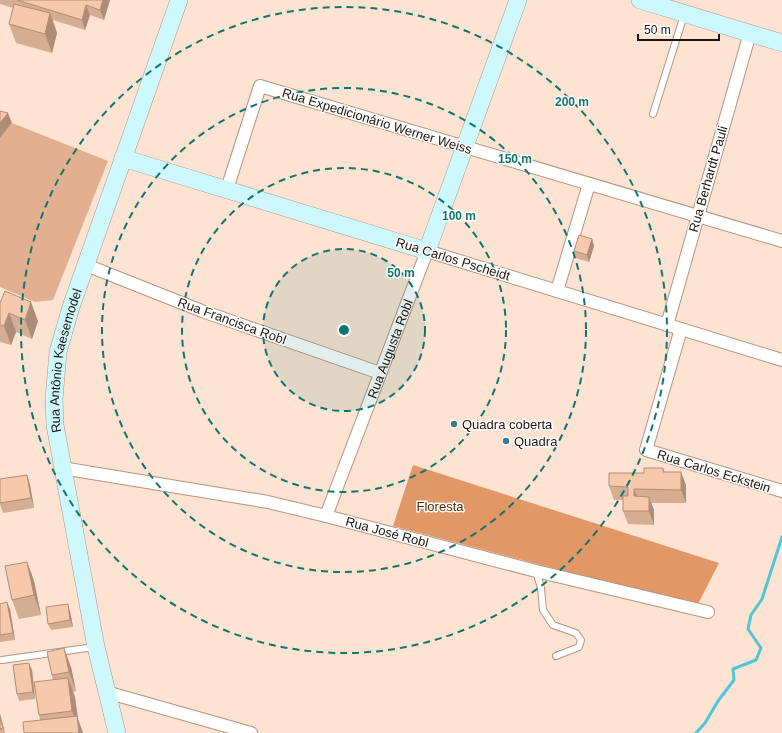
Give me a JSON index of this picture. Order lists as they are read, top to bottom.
{
  "streets": {
    "main road": ["Rua Carlos Pscheidt", "Rua Augusta Robl", "Rua Antônio Kaesemodel"],
    "street": [
      "Rua Expedicionário Werner Weiss",
      "Rua Berhardt Pauli",
      "Rua Francisca Robl",
      "Rua Carlos Eckstein",
      "Rua José Robl"
    ]
  },
  "crossings": [
    ["Rua Expedicionário Werner Weiss", "Rua Berhardt Pauli"],
    ["Rua Expedicionário Werner Weiss", "Rua Carlos Pscheidt"],
    ["Rua Expedicionário Werner Weiss", "Rua Augusta Robl"],
    ["Rua Berhardt Pauli", "Rua Carlos Pscheidt"],
    ["Rua Carlos Pscheidt", "Rua Augusta Robl"],
    ["Rua Carlos Pscheidt", "Rua Antônio Kaesemodel"],
    ["Rua Carlos Pscheidt", "Rua Carlos Eckstein"],
    ["Rua Francisca Robl", "Rua Augusta Robl"],
    ["Rua Francisca Robl", "Rua Antônio Kaesemodel"],
    ["Rua Augusta Robl", "Rua José Robl"],
    ["Rua Antônio Kaesemodel", "Rua José Robl"]
  ],
  "parks": ["Floresta"],
  "places": ["Quadra coberta", "Quadra"],
  "scale_bar": "50 m",
  "rings": [
    "200 m",
    "150 m",
    "100 m",
    "50 m"
  ]
}
